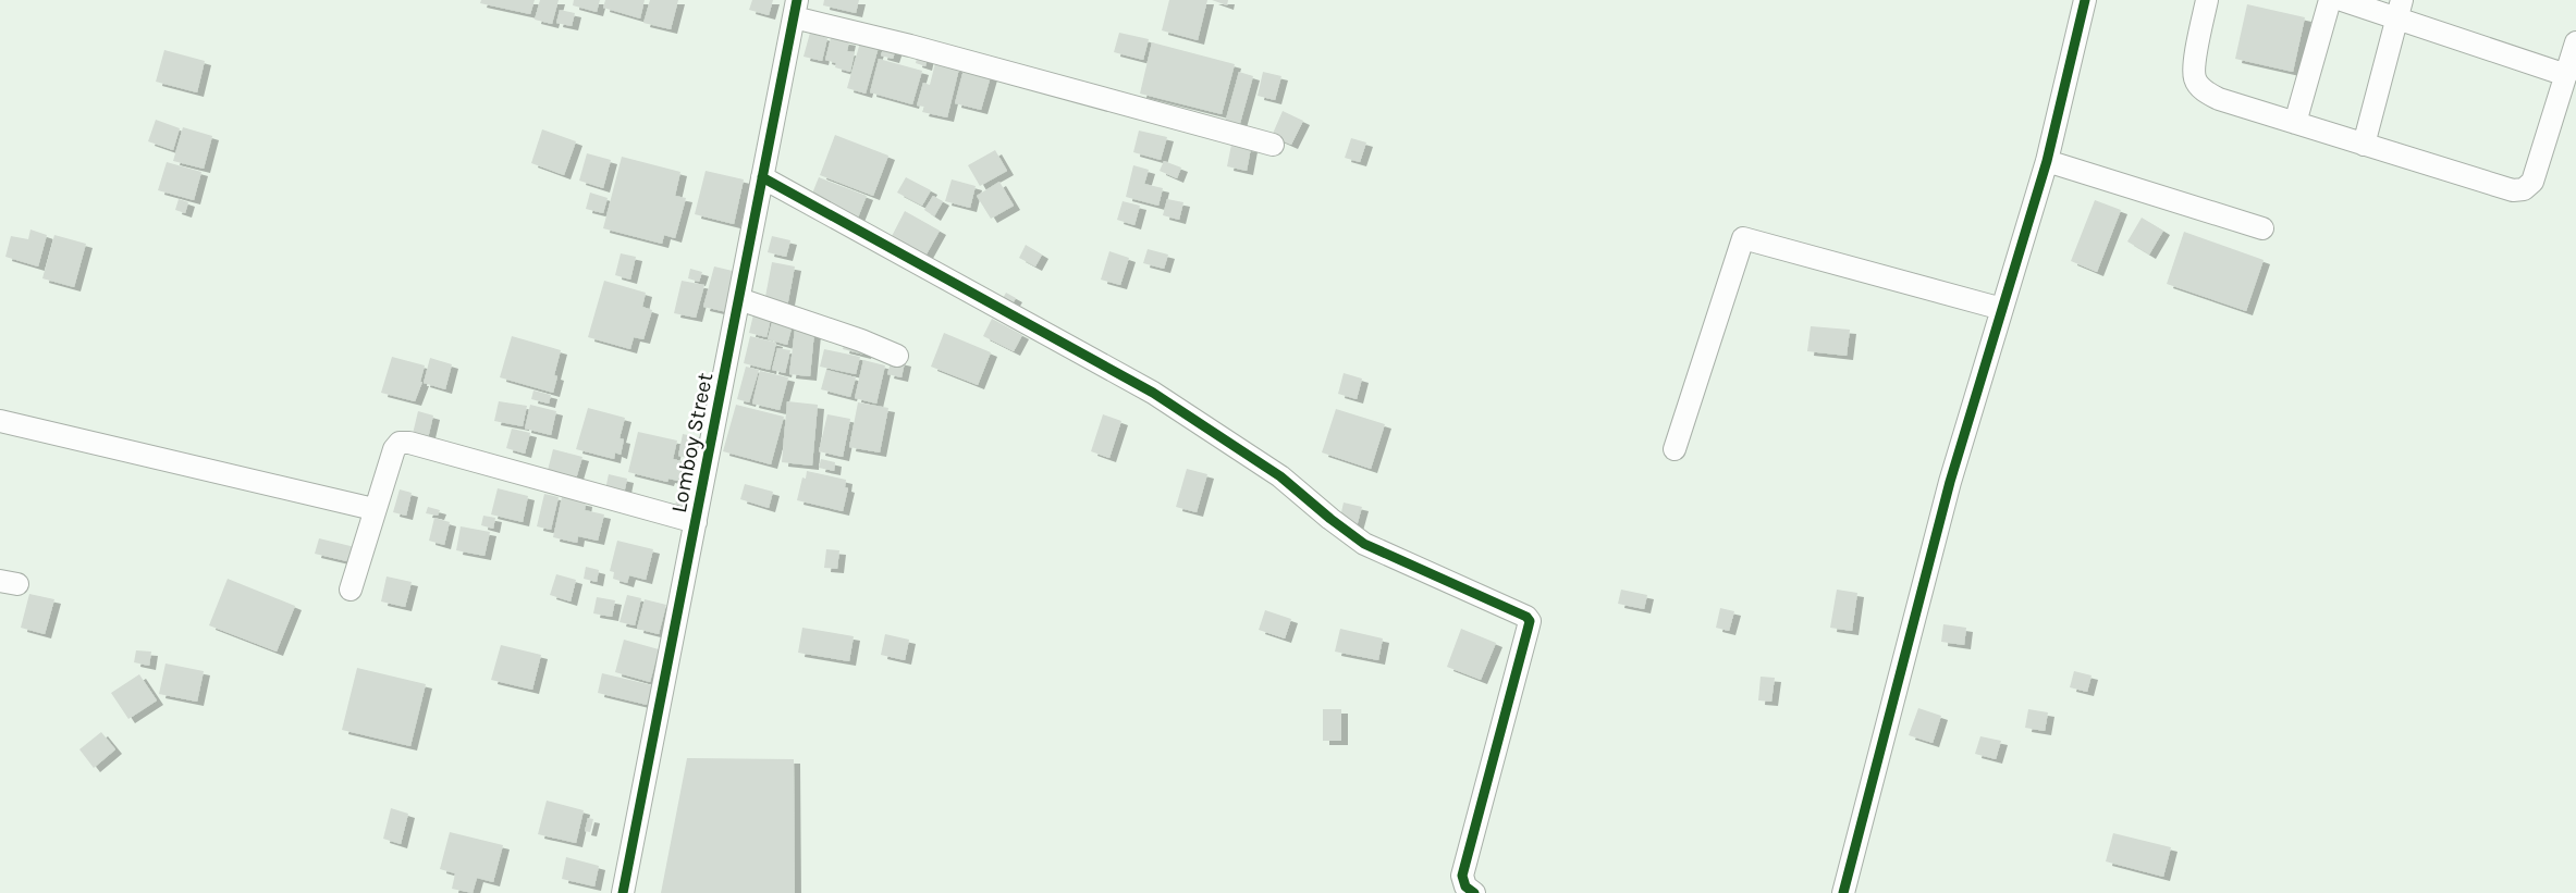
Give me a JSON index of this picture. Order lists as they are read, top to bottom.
{
  "streets": {
    "street": ["Lomboy Street"]
  }
}
